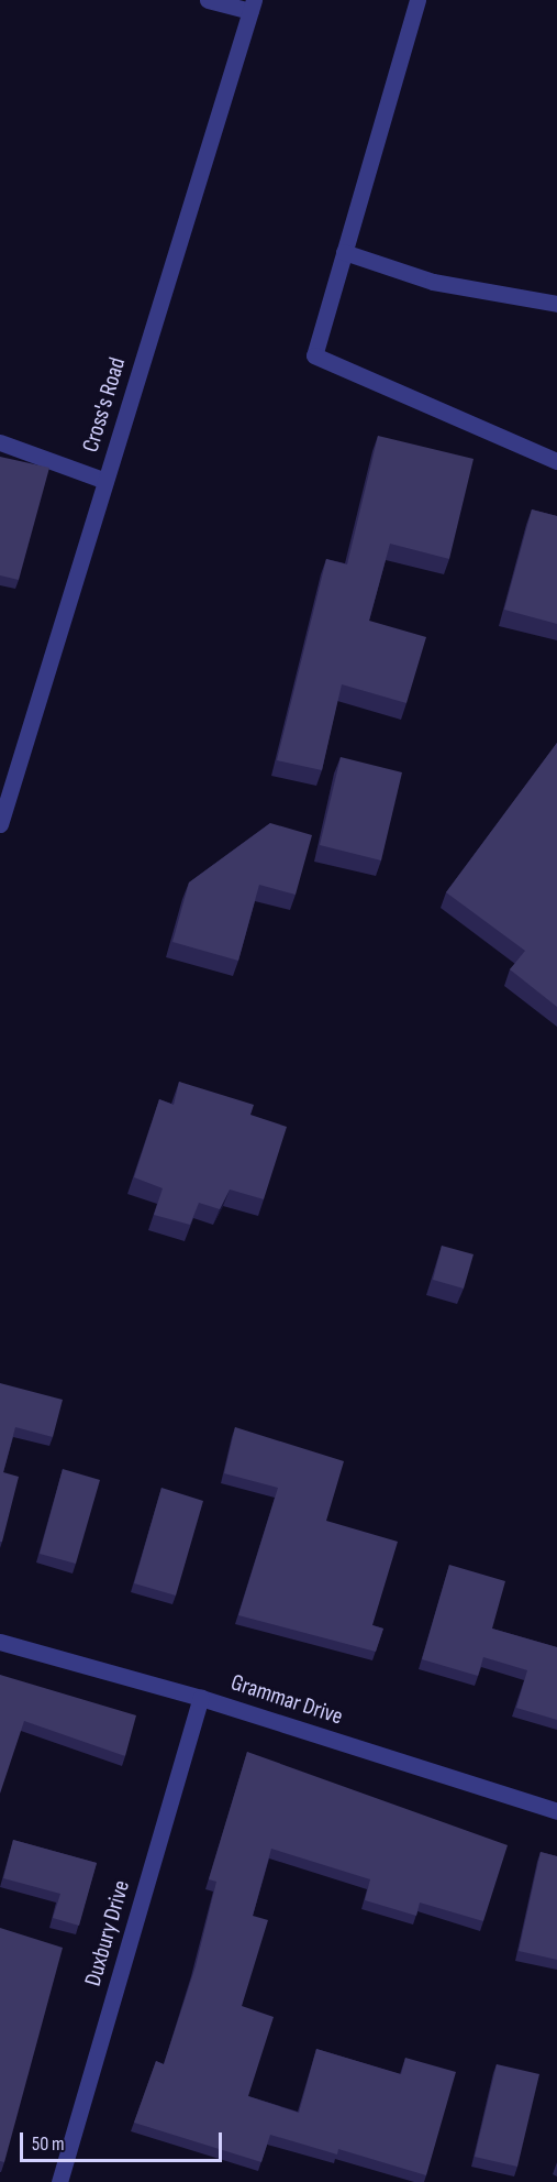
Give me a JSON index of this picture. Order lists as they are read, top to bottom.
{
  "streets": {
    "street": ["Cross's Road", "Grammar Drive", "Duxbury Drive"]
  },
  "crossings": [
    ["Grammar Drive", "Duxbury Drive"]
  ],
  "scale_bar": "50 m"
}
